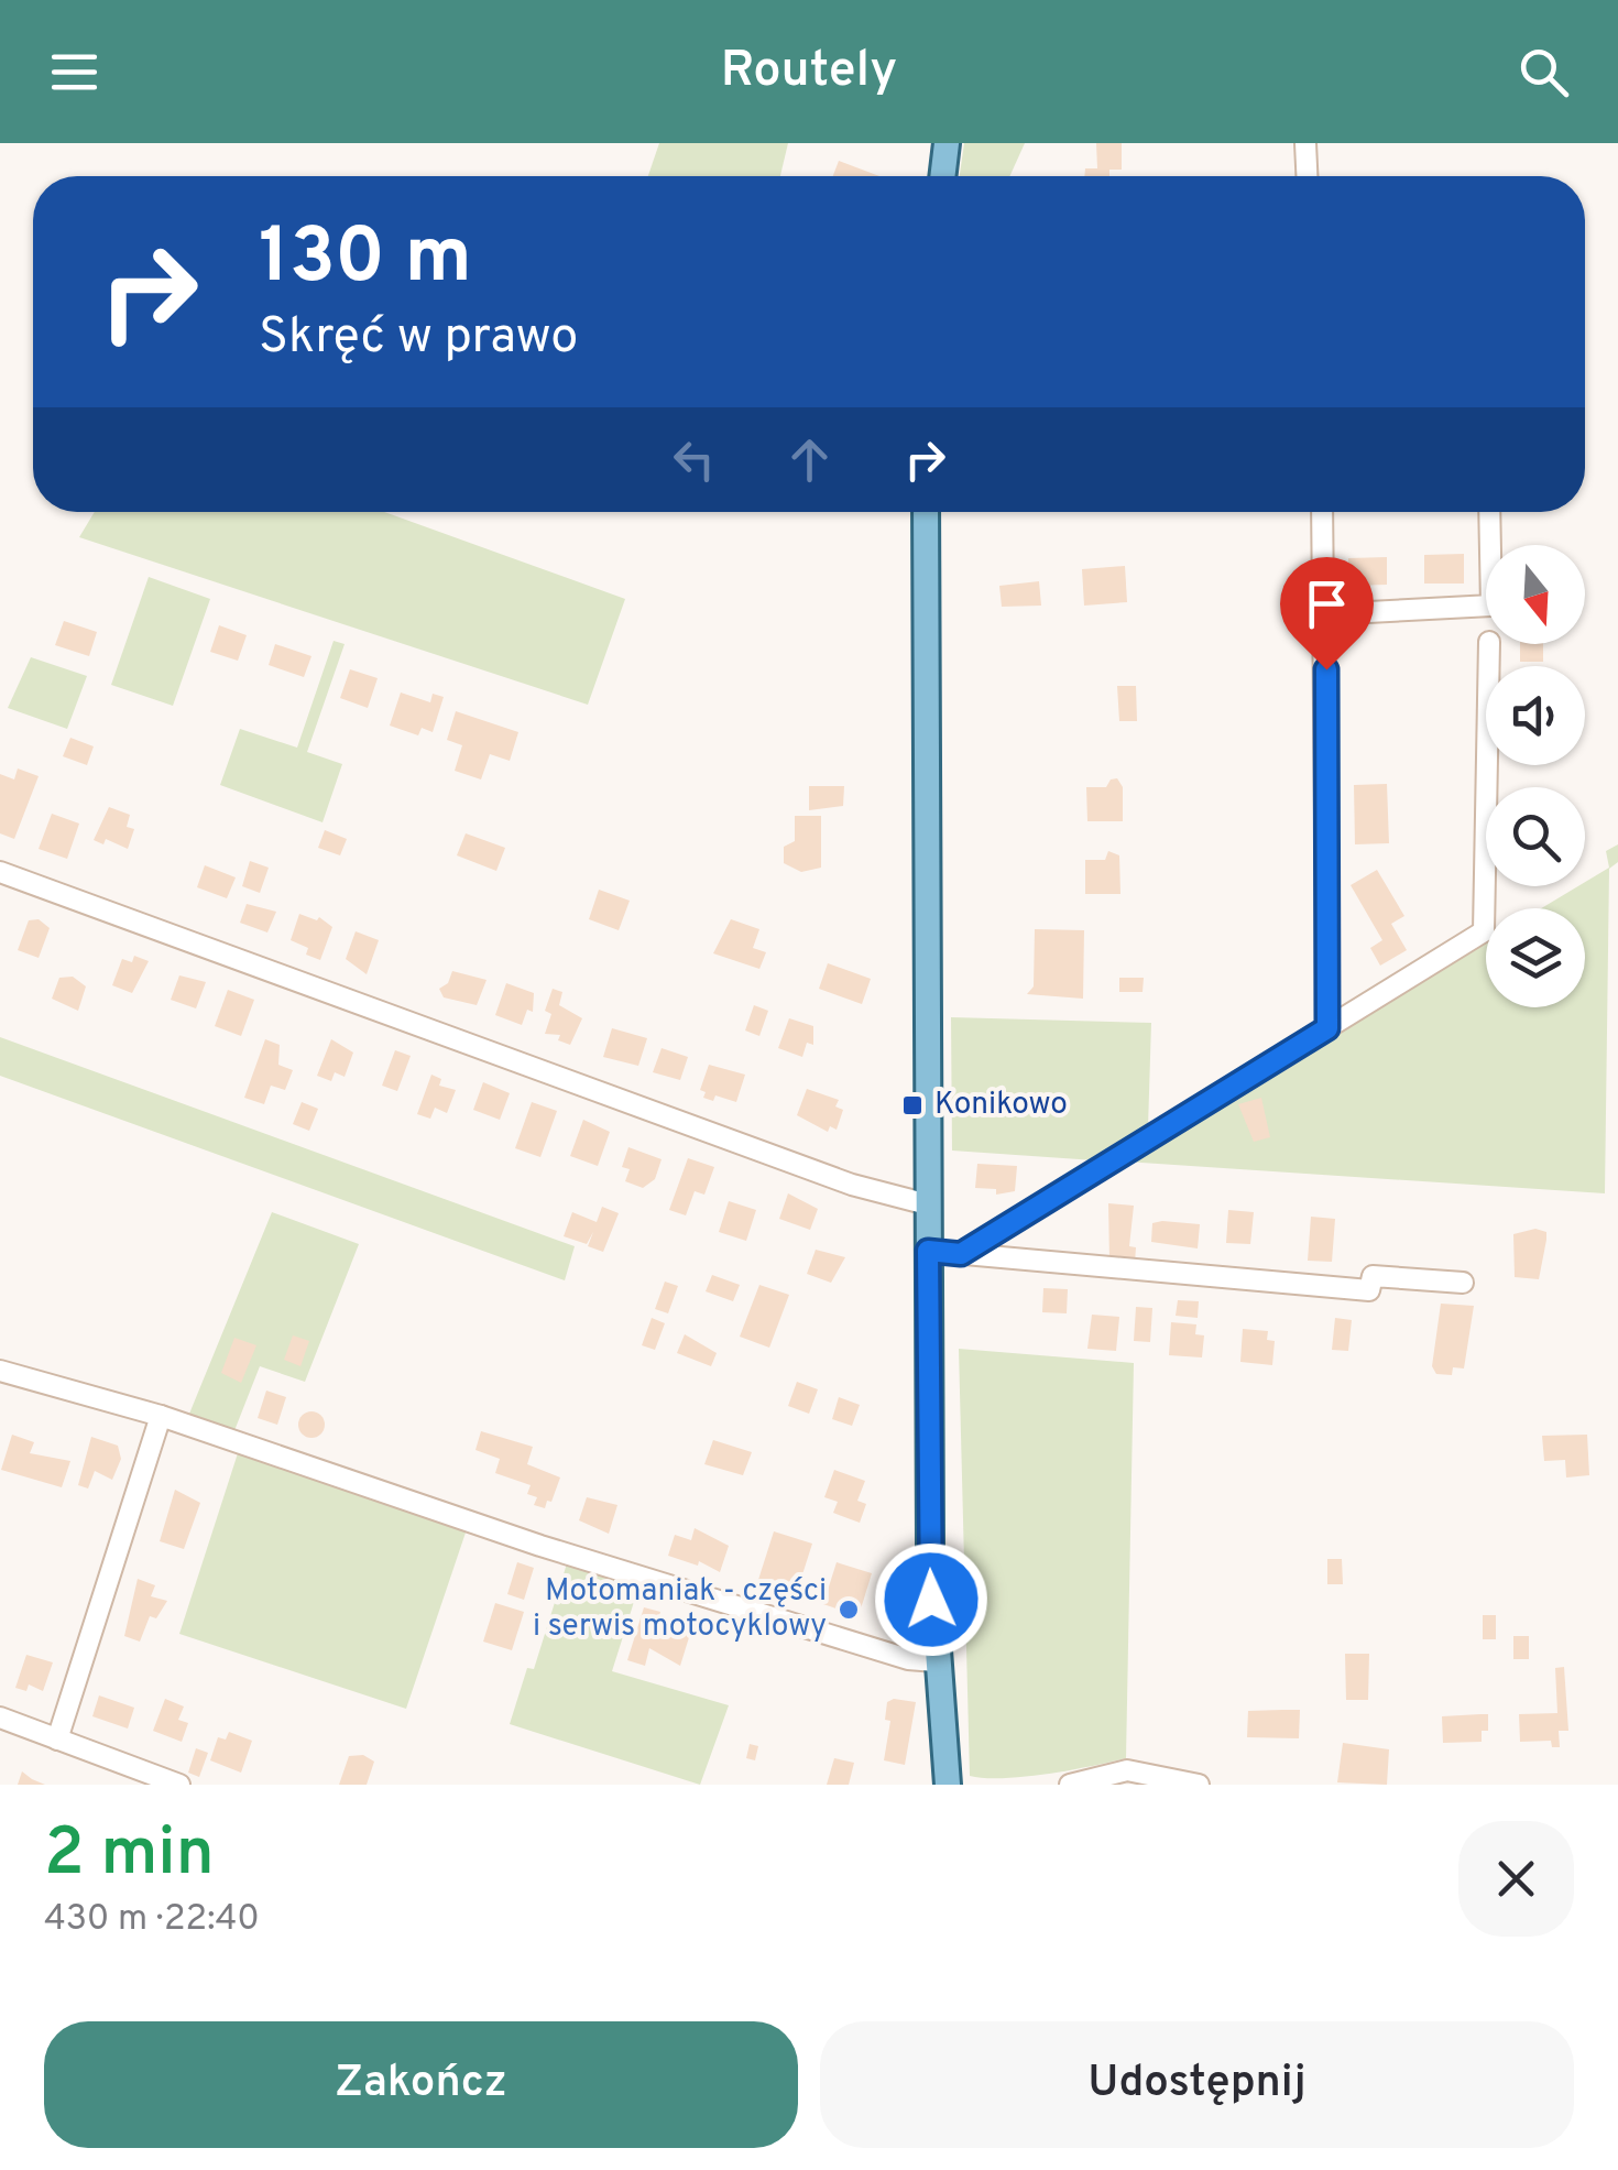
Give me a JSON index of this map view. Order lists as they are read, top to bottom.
{
  "places": {
    "transit": ["Konikowo"],
    "other": ["Motomaniak - części i serwis motocyklowy"]
  },
  "north": "bottom",
  "page": {
    "header": "Routely",
    "turn": ["130 m", "Skręć w prawo"],
    "heading": ["2 min", "430 m · 22:40"],
    "buttons": ["Zakończ", "Udostępnij"]
  }
}
